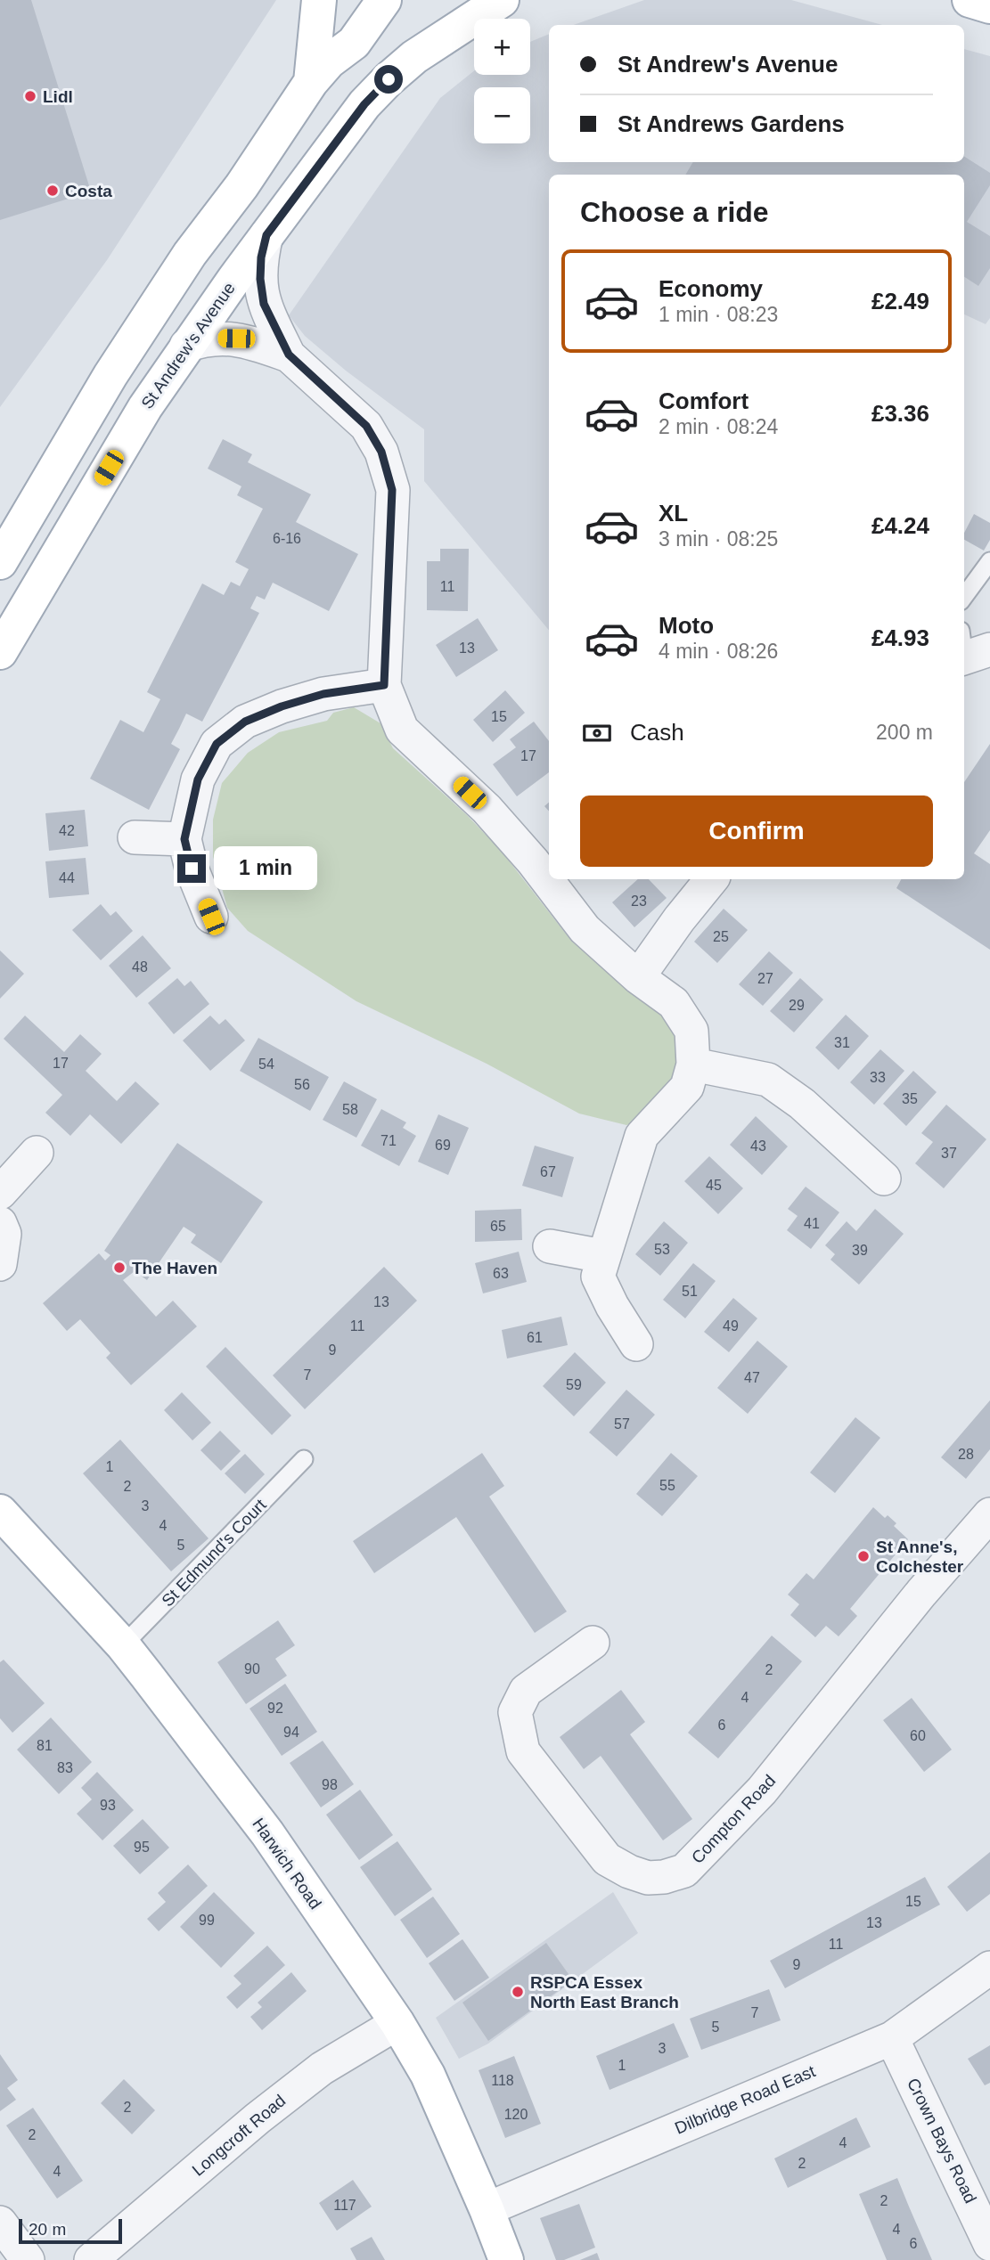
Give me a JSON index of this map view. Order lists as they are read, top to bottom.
{
  "streets": {
    "main road": ["St Andrew's Avenue", "Harwich Road"],
    "street": [
      "Compton Road",
      "Dilbridge Road East",
      "Longcroft Road",
      "Crown Bays Road"
    ],
    "lane": ["St Edmund's Court"]
  },
  "crossings": [
    ["St Edmund's Court", "Harwich Road"],
    ["Harwich Road", "Dilbridge Road East"],
    ["Harwich Road", "Longcroft Road"],
    ["Dilbridge Road East", "Crown Bays Road"]
  ],
  "places": [
    "Lidl",
    "Costa",
    "The Haven",
    "St Anne's, Colchester",
    "RSPCA Essex North East Branch"
  ],
  "house_numbers": [
    "6-16",
    "11",
    "13",
    "15",
    "17",
    "42",
    "44",
    "23",
    "25",
    "48",
    "27",
    "29",
    "31",
    "17",
    "54",
    "33",
    "56",
    "35",
    "58",
    "71",
    "69",
    "43",
    "37",
    "67",
    "45",
    "41",
    "65",
    "53",
    "39",
    "63",
    "51",
    "13",
    "11",
    "49",
    "61",
    "9",
    "7",
    "47",
    "59",
    "57",
    "28",
    "1",
    "55",
    "2",
    "3",
    "4",
    "5",
    "90",
    "2",
    "4",
    "92",
    "6",
    "94",
    "60",
    "81",
    "83",
    "98",
    "93",
    "95",
    "15",
    "99",
    "13",
    "11",
    "9",
    "7",
    "5",
    "3",
    "1",
    "118",
    "2",
    "120",
    "2",
    "4",
    "2",
    "4",
    "2",
    "117",
    "4",
    "6"
  ],
  "scale_bar": "20 m",
  "page": {
    "map_buttons": ["+", "−"],
    "banner": ["St Andrew's Avenue", "St Andrews Gardens"],
    "heading": "Choose a ride",
    "list": [
      {
        "name": "Economy",
        "note": "1 min · 08:23",
        "value": "£2.49"
      },
      {
        "name": "Comfort",
        "note": "2 min · 08:24",
        "value": "£3.36"
      },
      {
        "name": "XL",
        "note": "3 min · 08:25",
        "value": "£4.24"
      },
      {
        "name": "Moto",
        "note": "4 min · 08:26",
        "value": "£4.93"
      }
    ],
    "pay": ["Cash", "200 m"],
    "buttons": "Confirm",
    "bubble": "1 min",
    "scale": "20 m"
  }
}
